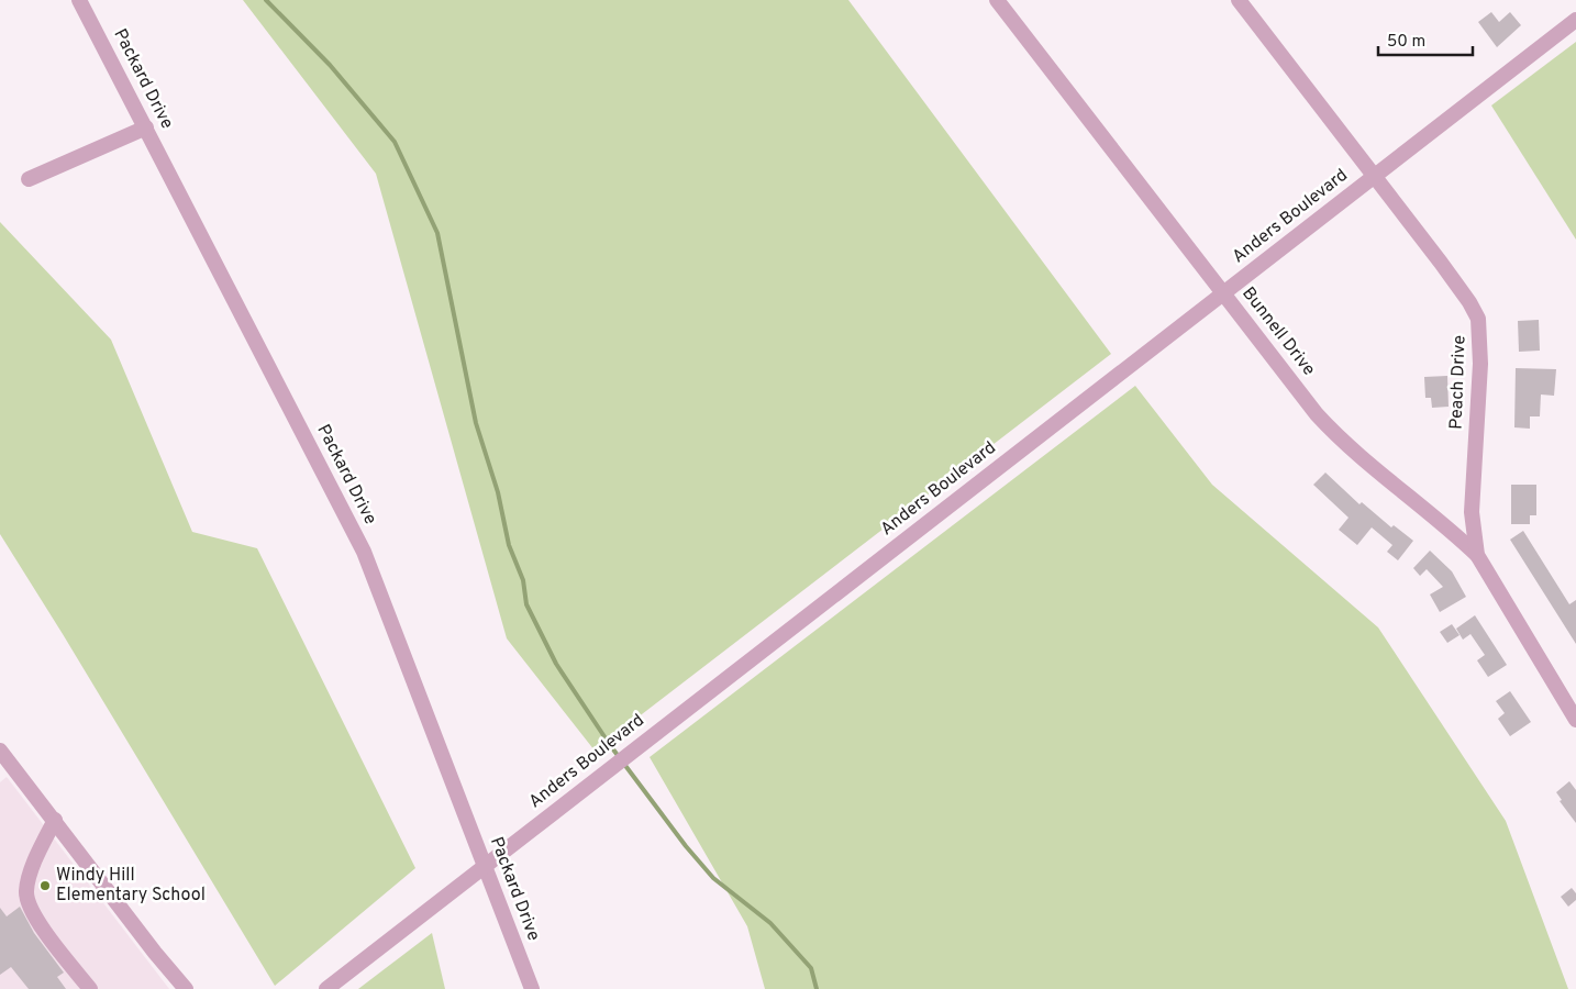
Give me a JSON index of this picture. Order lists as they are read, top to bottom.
{
  "streets": {
    "street": [
      "Packard Drive",
      "Anders Boulevard",
      "Bunnell Drive",
      "Peach Drive"
    ]
  },
  "crossings": [
    ["Packard Drive", "Anders Boulevard"],
    ["Anders Boulevard", "Bunnell Drive"],
    ["Anders Boulevard", "Peach Drive"],
    ["Bunnell Drive", "Peach Drive"]
  ],
  "places": ["Windy Hill Elementary School"],
  "scale_bar": "50 m"
}
